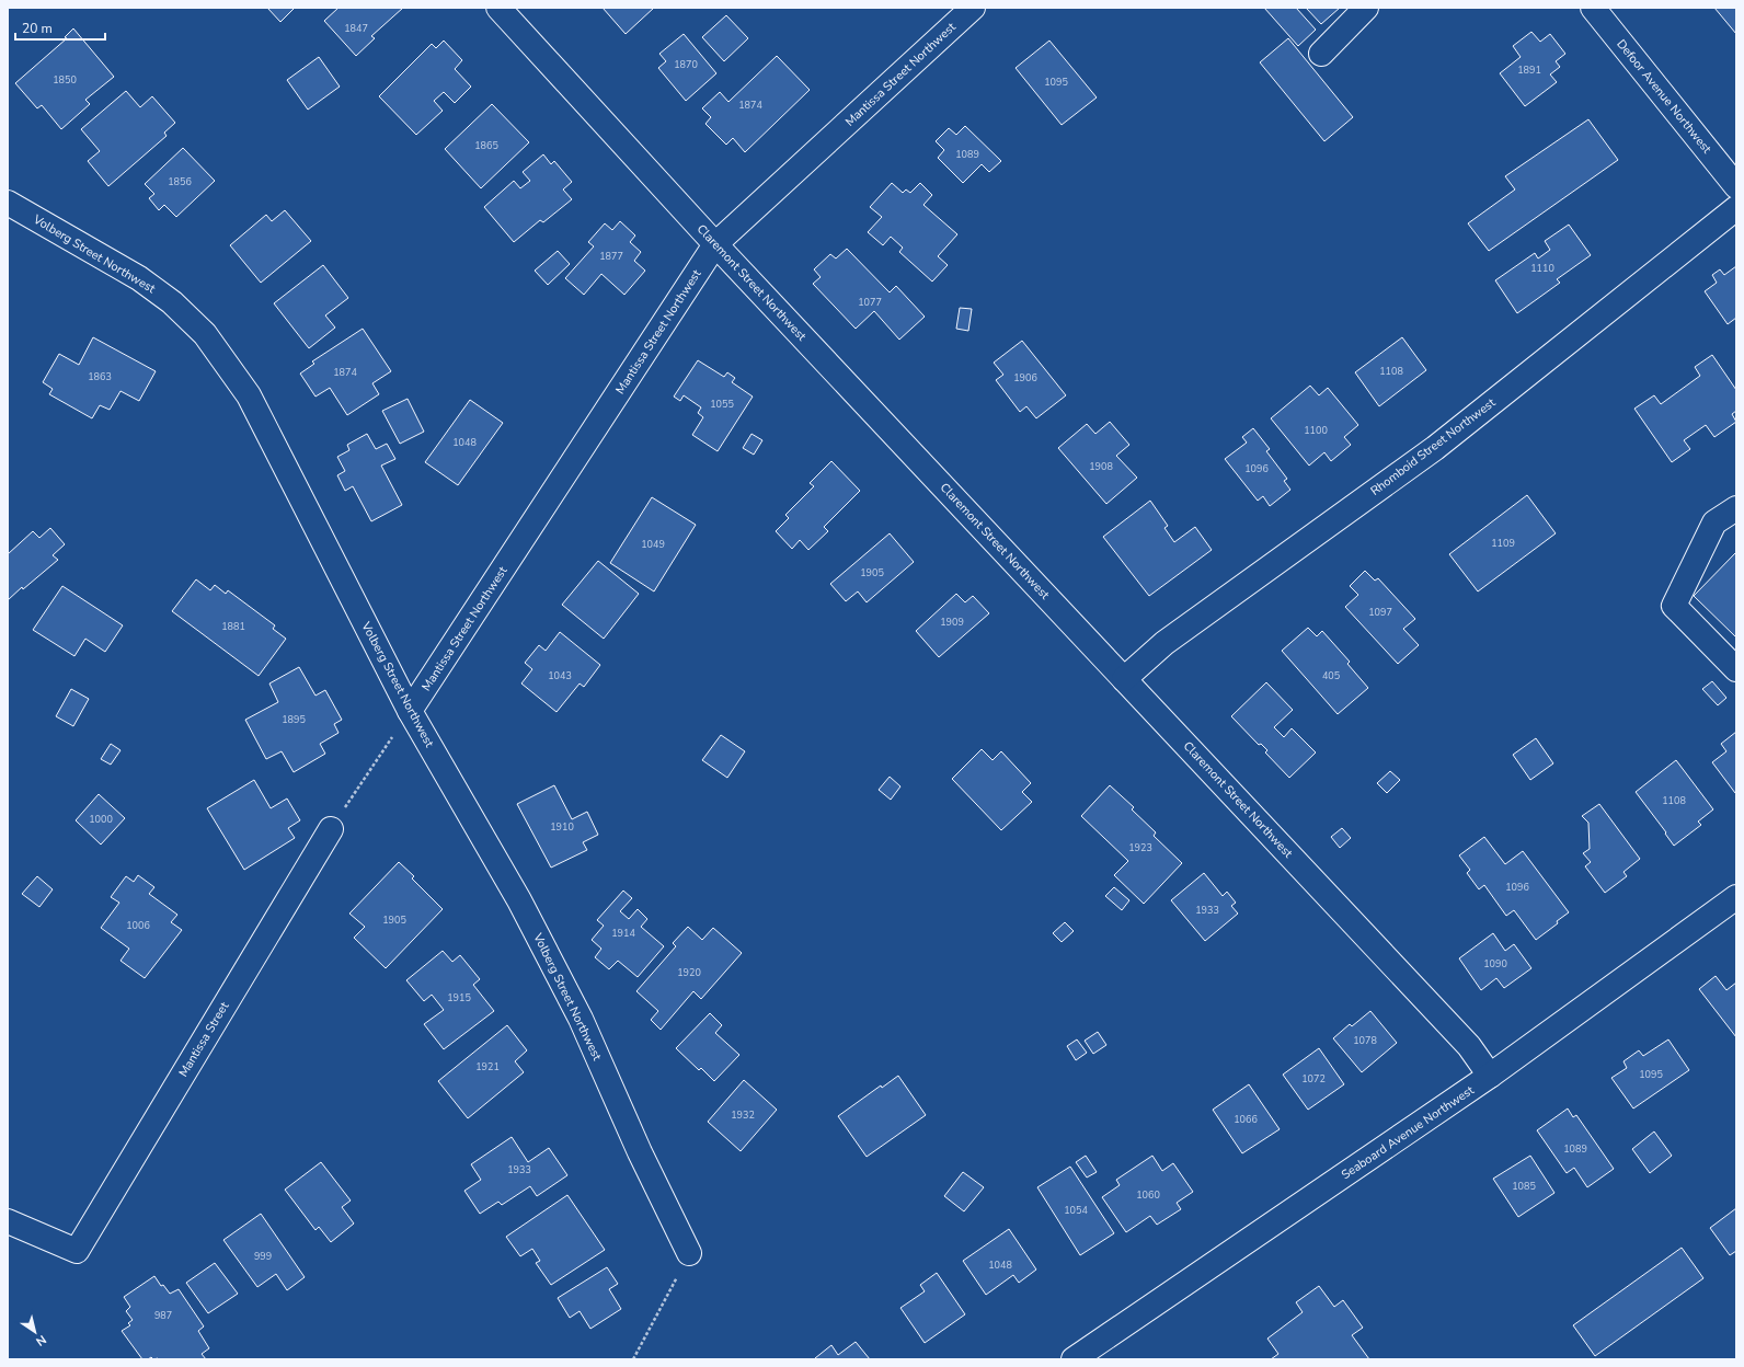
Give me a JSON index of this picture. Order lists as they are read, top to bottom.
{
  "streets": {
    "street": [
      "Mantissa Street Northwest",
      "Defoor Avenue Northwest",
      "Volberg Street Northwest",
      "Claremont Street Northwest",
      "Rhomboid Street Northwest",
      "Mantissa Street",
      "Seaboard Avenue Northwest"
    ]
  },
  "crossings": [
    ["Mantissa Street Northwest", "Volberg Street Northwest"],
    ["Mantissa Street Northwest", "Claremont Street Northwest"],
    ["Claremont Street Northwest", "Rhomboid Street Northwest"],
    ["Claremont Street Northwest", "Seaboard Avenue Northwest"]
  ],
  "house_numbers": [
    "1847",
    "1870",
    "1891",
    "1850",
    "1095",
    "1874",
    "1865",
    "1089",
    "1856",
    "1877",
    "1110",
    "1077",
    "1108",
    "1874",
    "1863",
    "1906",
    "1055",
    "1100",
    "1048",
    "1908",
    "1096",
    "1109",
    "1049",
    "1905",
    "1097",
    "1909",
    "1881",
    "1043",
    "405",
    "1895",
    "1108",
    "1000",
    "1910",
    "1923",
    "1096",
    "1933",
    "1905",
    "1006",
    "1914",
    "1090",
    "1920",
    "1915",
    "1078",
    "1921",
    "1095",
    "1072",
    "1932",
    "1066",
    "1089",
    "1933",
    "1085",
    "1060",
    "1054",
    "999",
    "1048",
    "987"
  ],
  "scale_bar": "20 m",
  "north": "bottom right"
}
